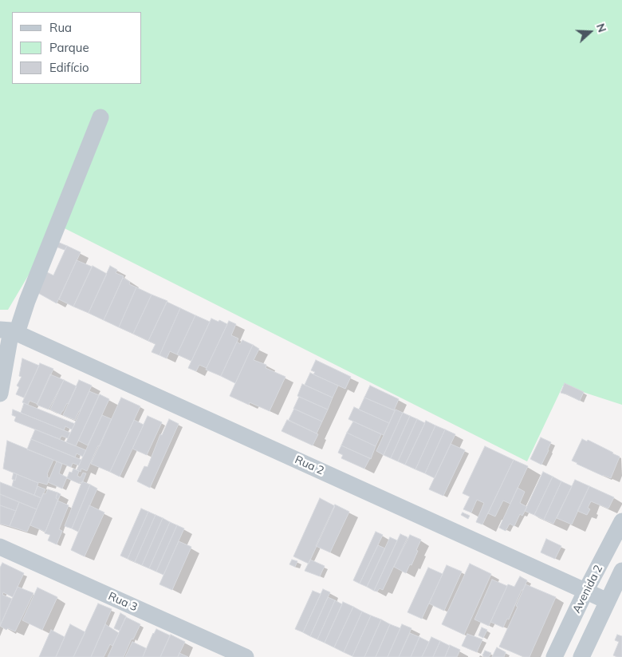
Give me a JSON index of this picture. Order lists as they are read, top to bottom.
{
  "streets": {
    "street": ["Rua 2", "Avenida 2", "Rua 3"]
  },
  "crossings": [
    ["Rua 2", "Avenida 2"]
  ],
  "legend": ["Rua", "Parque", "Edifício"],
  "north": "right"
}
